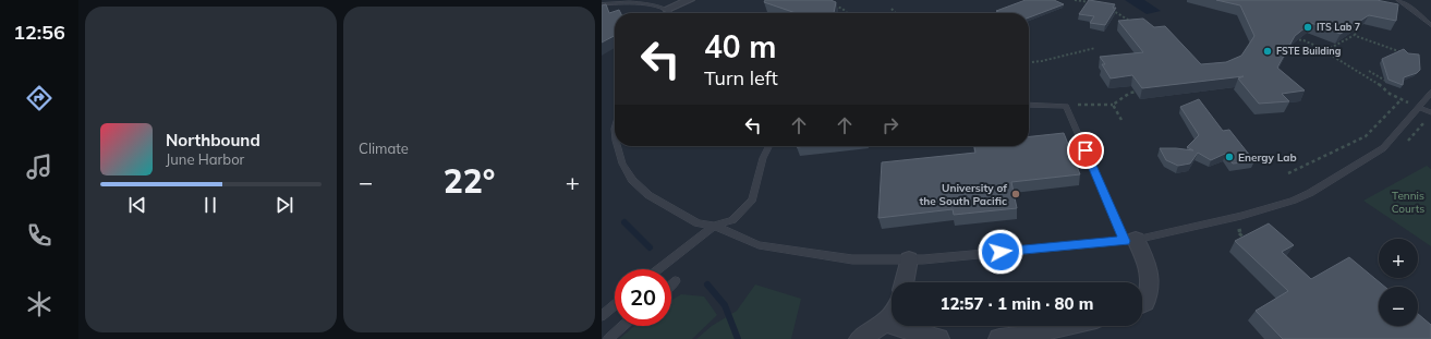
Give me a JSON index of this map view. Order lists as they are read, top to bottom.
{
  "parks": ["Tennis Courts"],
  "places": [
    "ITS Lab 7",
    "FSTE Building",
    "Energy Lab",
    "University of the South Pacific"
  ],
  "page": {
    "tabs": "12:56",
    "tile": "Climate",
    "turn": ["40 m", "Turn left"],
    "song": ["Northbound", "June Harbor"],
    "heat": ["−", "22°", "+"],
    "map_buttons": ["+", "−"],
    "limit": "20",
    "trip": "12:57 · 1 min · 80 m"
  }
}
